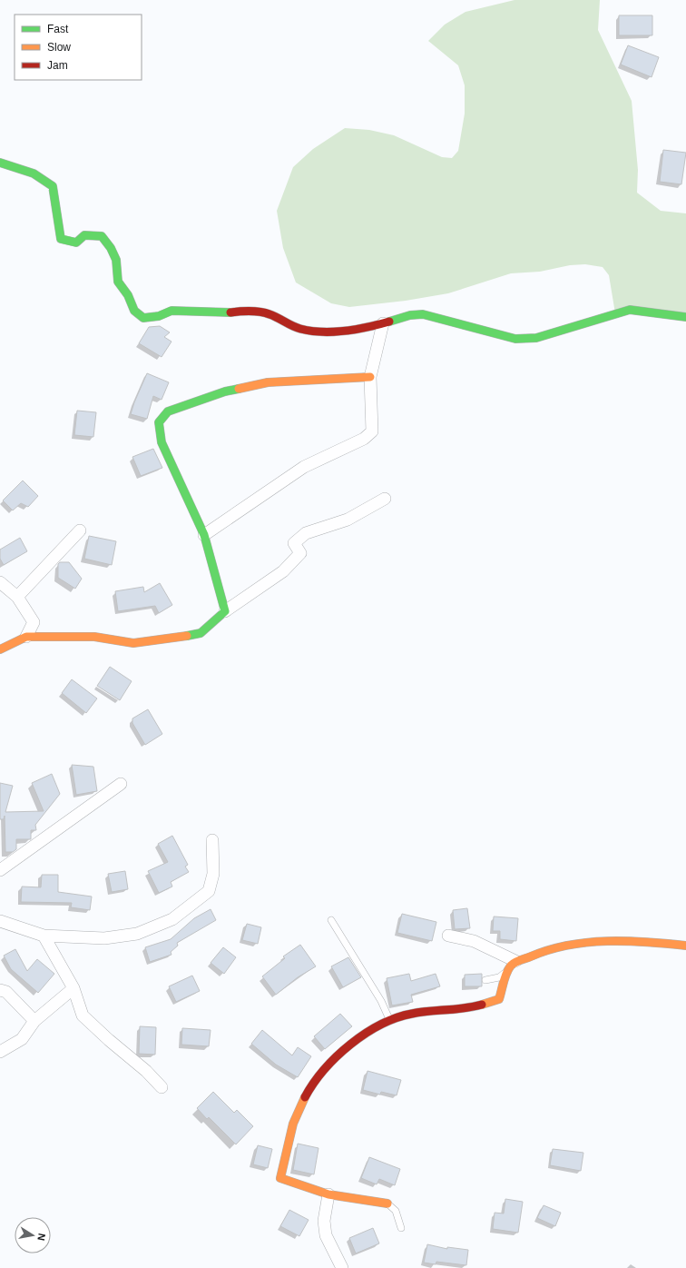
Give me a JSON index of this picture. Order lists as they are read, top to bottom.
{
  "legend": ["Fast", "Slow", "Jam"],
  "north": "right"
}
